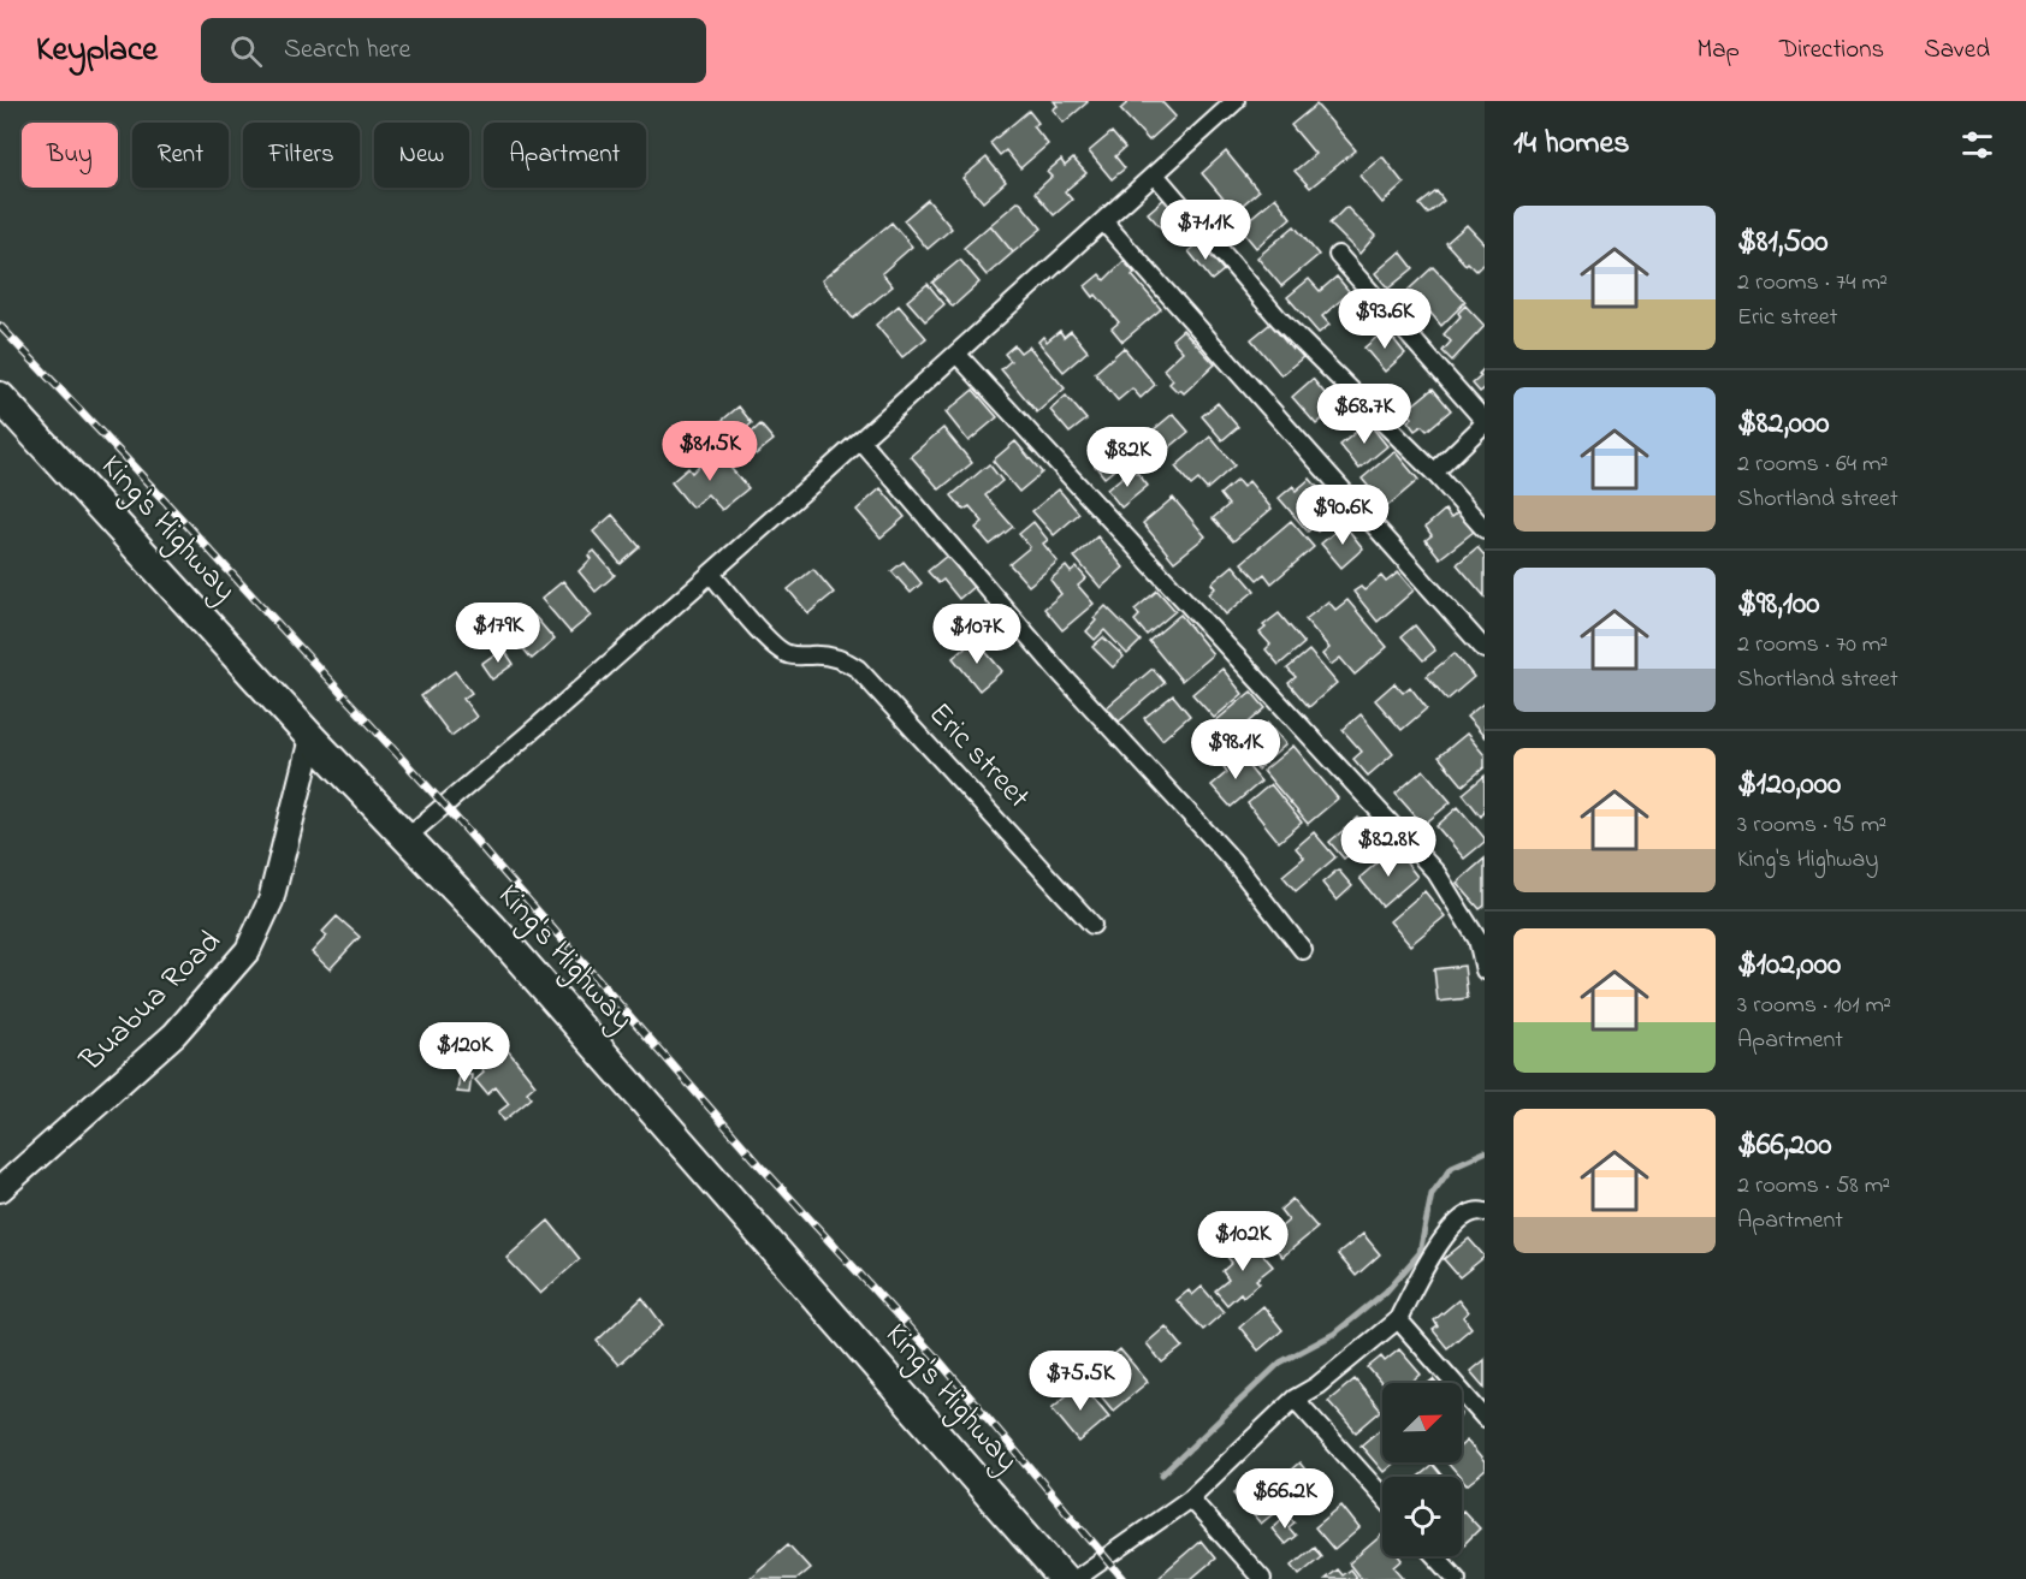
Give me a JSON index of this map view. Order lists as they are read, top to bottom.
{
  "streets": {
    "highway": ["King's Highway"],
    "street": ["Eric street", "Buabua Road"]
  },
  "crossings": [
    ["King's Highway", "Buabua Road"]
  ],
  "north": "top right",
  "page": {
    "header": "Keyplace",
    "search": "Search here",
    "nav": ["Map", "Directions", "Saved"],
    "heading": "14 homes",
    "chip": [
      "Buy",
      "Rent",
      "Filters",
      "New",
      "Apartment"
    ],
    "list": [
      {
        "name": "$81,500",
        "note": "2 rooms · 74 m² · Eric street"
      },
      {
        "name": "$82,000",
        "note": "2 rooms · 64 m² · Shortland street"
      },
      {
        "name": "$98,100",
        "note": "2 rooms · 70 m² · Shortland street"
      },
      {
        "name": "$120,000",
        "note": "3 rooms · 95 m² · King's Highway"
      },
      {
        "name": "$102,000",
        "note": "3 rooms · 101 m² · Apartment"
      },
      {
        "name": "$66,200",
        "note": "2 rooms · 58 m² · Apartment"
      }
    ],
    "price": [
      "$71.1K",
      "$93.6K",
      "$68.7K",
      "$81.5K",
      "$82K",
      "$90.6K",
      "$179K",
      "$107K",
      "$98.1K",
      "$82.8K",
      "$120K",
      "$102K",
      "$75.5K",
      "$66.2K"
    ]
  }
}
